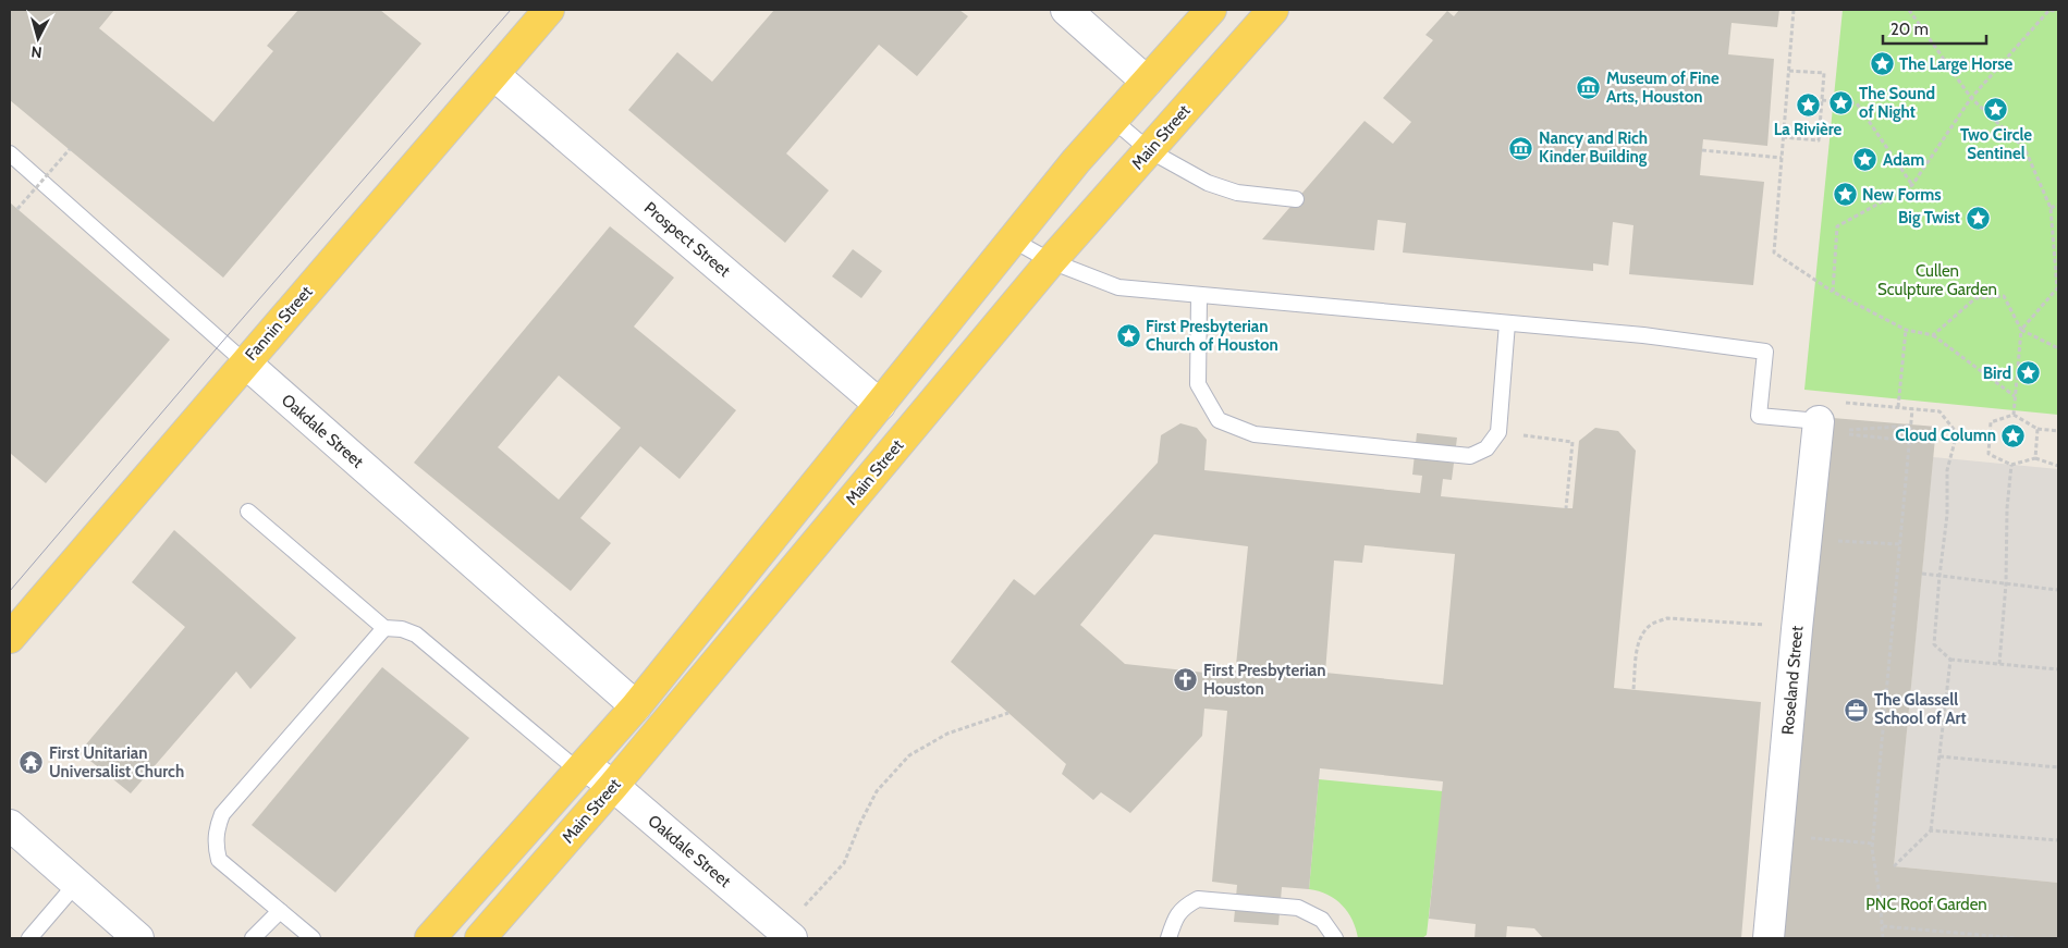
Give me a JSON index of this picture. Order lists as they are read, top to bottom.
{
  "streets": {
    "main road": ["Main Street", "Fannin Street"],
    "street": ["Prospect Street", "Oakdale Street", "Roseland Street"]
  },
  "crossings": [
    ["Main Street", "Oakdale Street"],
    ["Prospect Street", "Fannin Street"],
    ["Fannin Street", "Oakdale Street"]
  ],
  "parks": ["Cullen Sculpture Garden", "PNC Roof Garden"],
  "places": {
    "place": [
      "The Large Horse",
      "The Sound of Night",
      "La Rivière",
      "Two Circle Sentinel",
      "Adam",
      "New Forms",
      "Big Twist",
      "First Presbyterian Church of Houston",
      "Bird",
      "Cloud Column"
    ],
    "museum": ["Museum of Fine Arts, Houston", "Nancy and Rich Kinder Building"],
    "church": ["First Presbyterian Houston"],
    "office": ["The Glassell School of Art"],
    "temple": ["First Unitarian Universalist Church"]
  },
  "scale_bar": "20 m",
  "north": "bottom"
}
